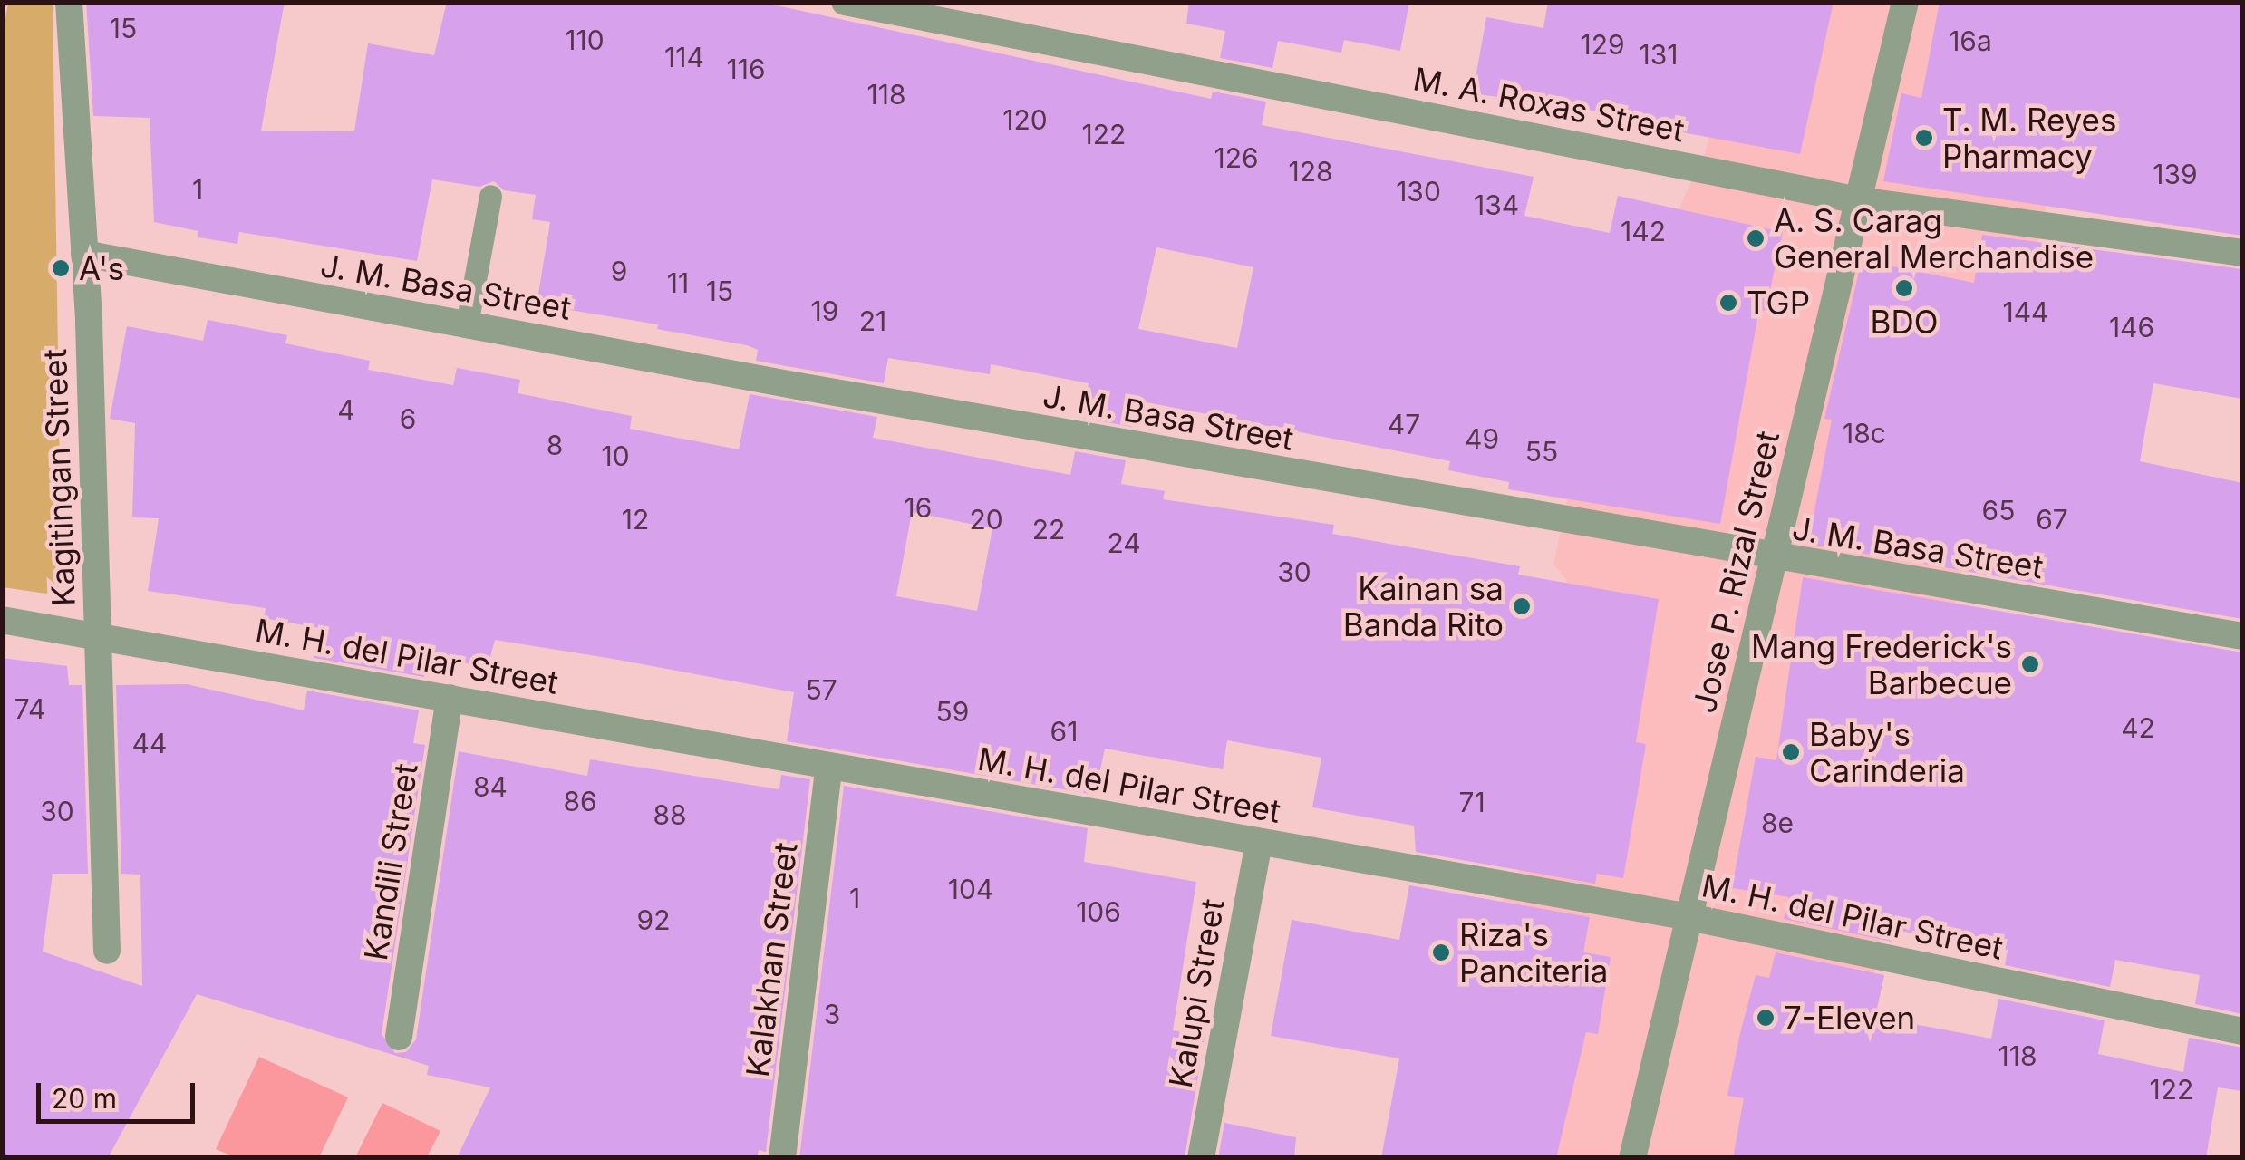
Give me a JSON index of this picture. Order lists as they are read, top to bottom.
{
  "streets": {
    "street": [
      "M. A. Roxas Street",
      "J. M. Basa Street",
      "Kagitingan Street",
      "Jose P. Rizal Street",
      "M. H. del Pilar Street",
      "Kandili Street",
      "Kalakhan Street",
      "Kalupi Street"
    ]
  },
  "crossings": [
    ["M. A. Roxas Street", "Jose P. Rizal Street"],
    ["J. M. Basa Street", "Kagitingan Street"],
    ["J. M. Basa Street", "Jose P. Rizal Street"],
    ["Kagitingan Street", "M. H. del Pilar Street"],
    ["Jose P. Rizal Street", "M. H. del Pilar Street"],
    ["M. H. del Pilar Street", "Kandili Street"],
    ["M. H. del Pilar Street", "Kalakhan Street"],
    ["M. H. del Pilar Street", "Kalupi Street"]
  ],
  "places": [
    "T. M. Reyes Pharmacy",
    "A. S. Carag General Merchandise",
    "A's",
    "BDO",
    "TGP",
    "Kainan sa Banda Rito",
    "Mang Frederick's Barbecue",
    "Baby's Carinderia",
    "Riza's Panciteria",
    "7-Eleven"
  ],
  "house_numbers": [
    "15",
    "110",
    "16a",
    "129",
    "131",
    "114",
    "116",
    "118",
    "120",
    "122",
    "126",
    "128",
    "139",
    "1",
    "130",
    "134",
    "142",
    "9",
    "11",
    "15",
    "19",
    "144",
    "21",
    "146",
    "4",
    "6",
    "47",
    "18c",
    "49",
    "8",
    "55",
    "10",
    "16",
    "65",
    "12",
    "20",
    "67",
    "22",
    "24",
    "30",
    "57",
    "74",
    "59",
    "42",
    "61",
    "44",
    "84",
    "86",
    "71",
    "30",
    "88",
    "8e",
    "104",
    "1",
    "106",
    "92",
    "3",
    "118",
    "122"
  ],
  "scale_bar": "20 m"
}
